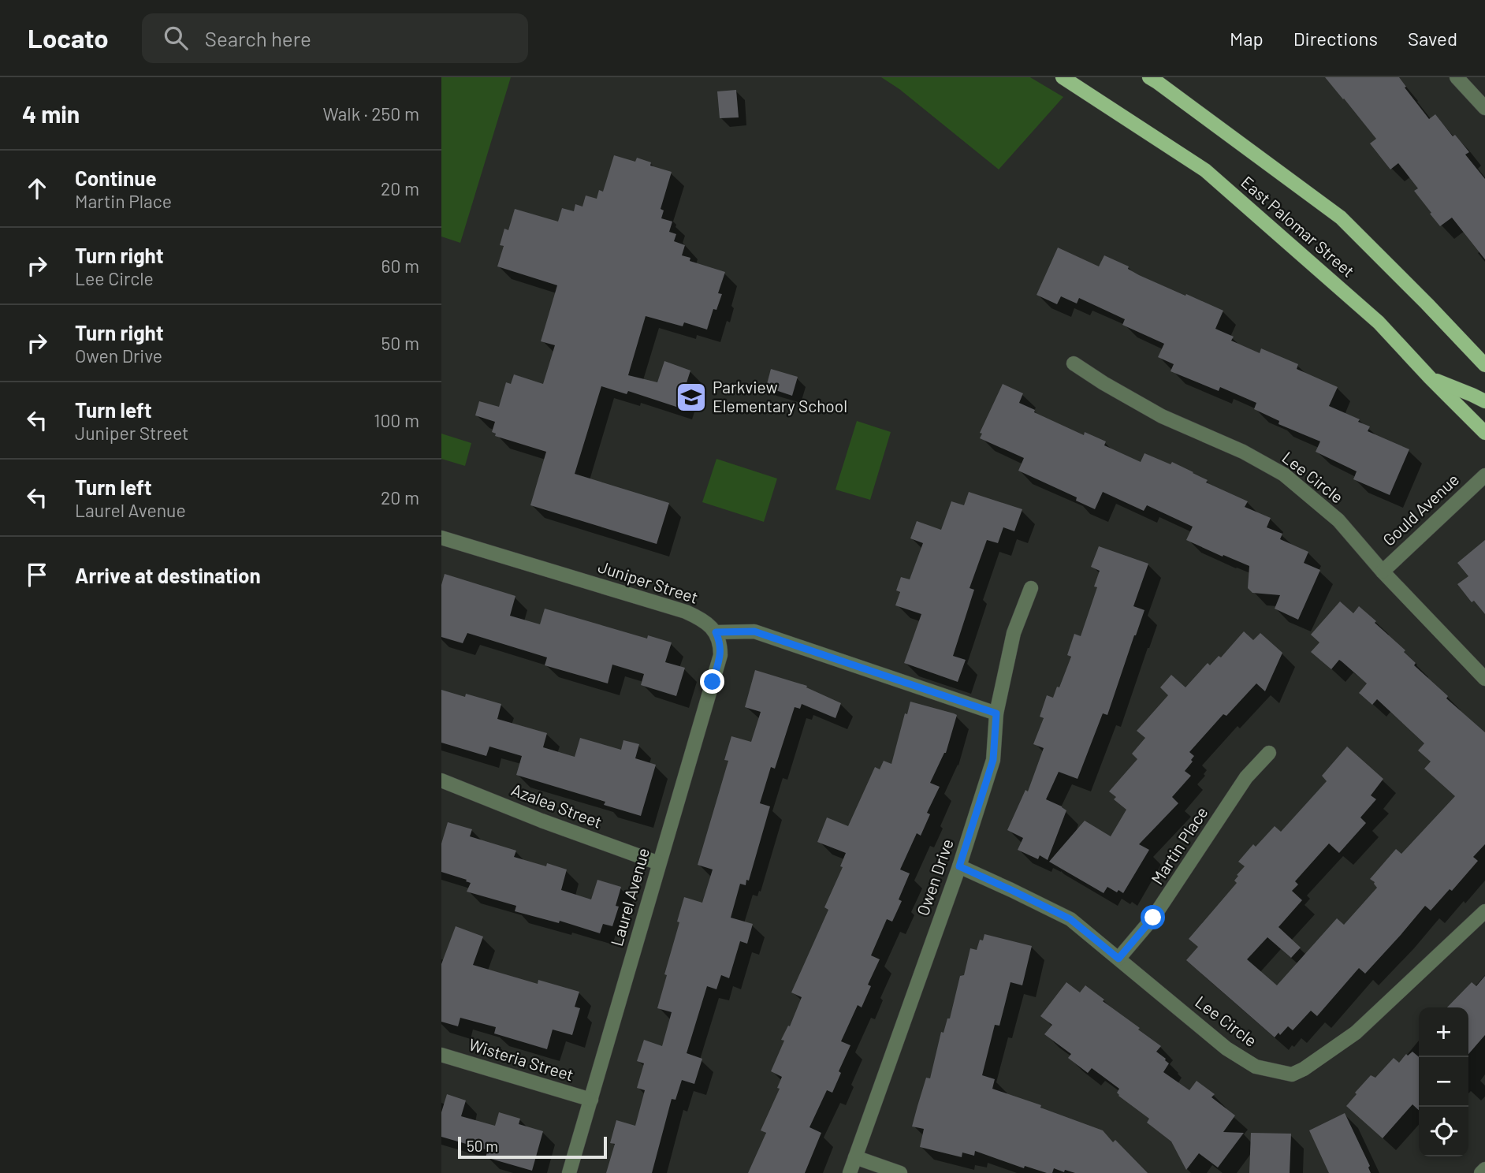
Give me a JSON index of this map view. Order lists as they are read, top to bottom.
{
  "streets": {
    "main road": ["East Palomar Street"],
    "street": [
      "Lee Circle",
      "Gould Avenue",
      "Juniper Street",
      "Azalea Street",
      "Martin Place",
      "Owen Drive",
      "Laurel Avenue",
      "Wisteria Street"
    ]
  },
  "crossings": [
    ["Lee Circle", "Gould Avenue"],
    ["Lee Circle", "Martin Place"],
    ["Lee Circle", "Owen Drive"],
    ["Juniper Street", "Laurel Avenue"],
    ["Azalea Street", "Laurel Avenue"],
    ["Laurel Avenue", "Wisteria Street"]
  ],
  "places": {
    "school or university": ["Parkview Elementary School"]
  },
  "scale_bar": "50 m",
  "page": {
    "header": "Locato",
    "search": "Search here",
    "nav": ["Map", "Directions", "Saved"],
    "heading": ["4 min", "Walk · 250 m"],
    "list": [
      ["Continue", "Martin Place", "20 m"],
      ["Turn right", "Lee Circle", "60 m"],
      ["Turn right", "Owen Drive", "50 m"],
      ["Turn left", "Juniper Street", "100 m"],
      ["Turn left", "Laurel Avenue", "20 m"],
      "Arrive at destination"
    ],
    "map_buttons": ["+", "−"],
    "scale": "50 m"
  }
}
